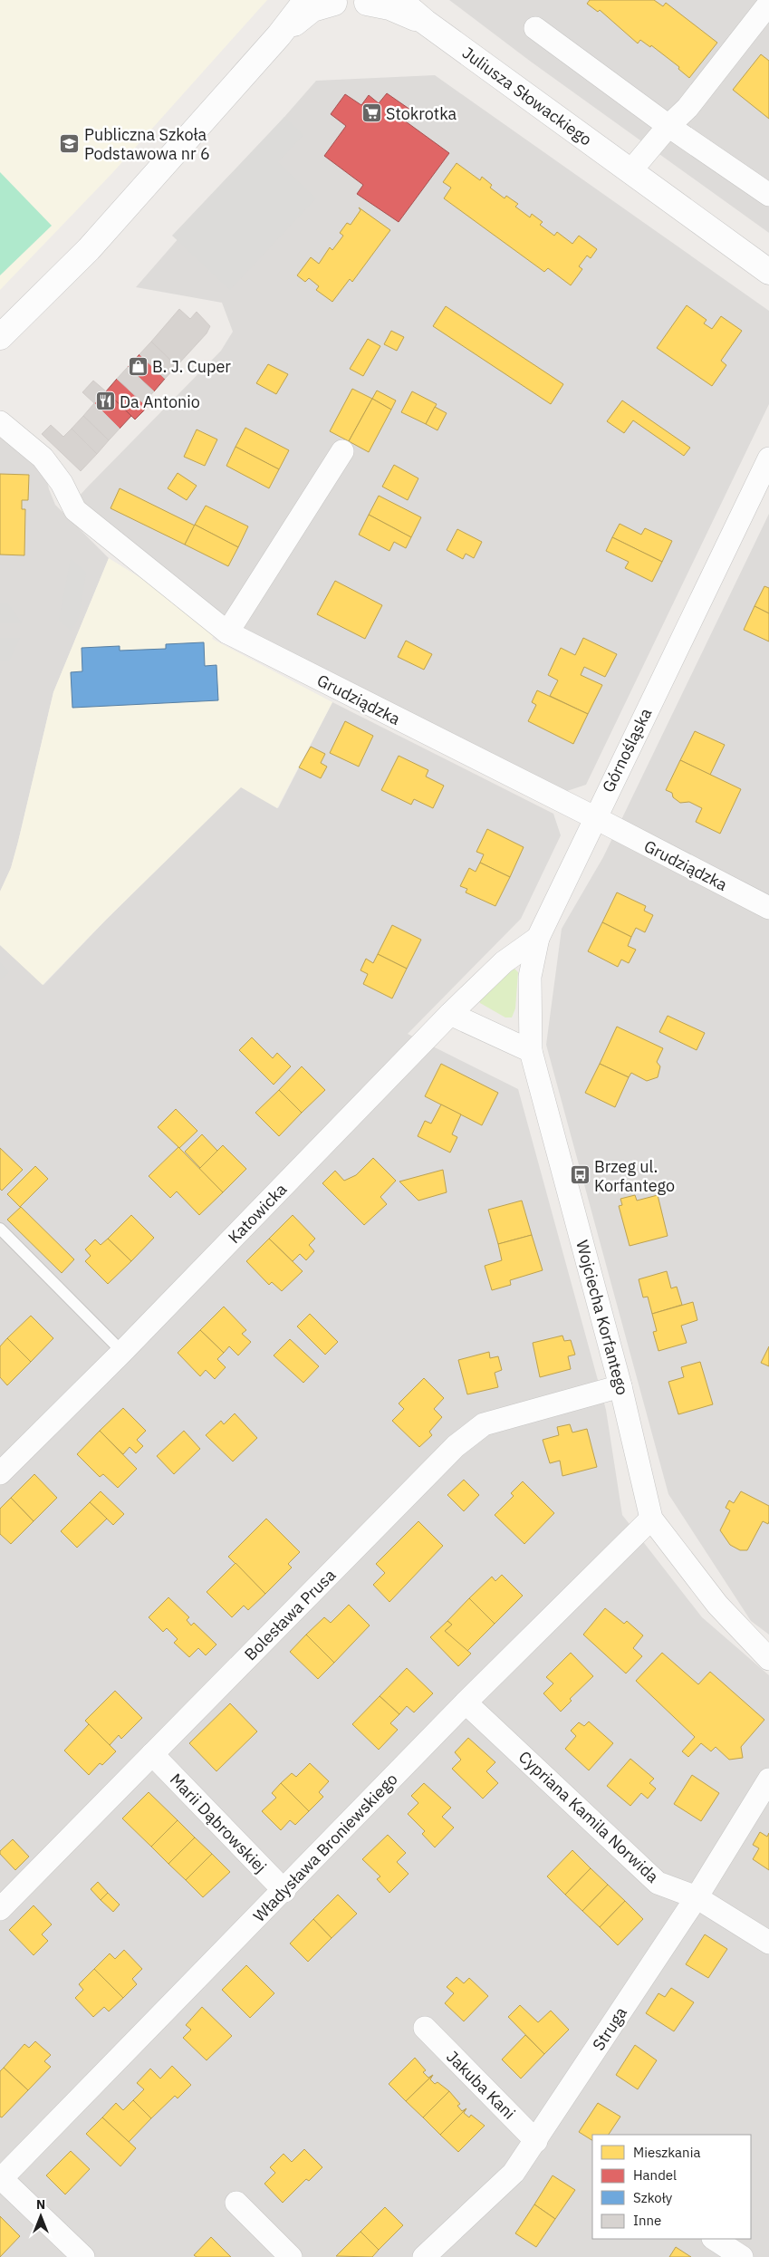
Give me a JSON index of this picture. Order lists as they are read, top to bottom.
{
  "streets": {
    "street": [
      "Juliusza Słowackiego",
      "Grudziądzka",
      "Górnośląska",
      "Katowicka",
      "Wojciecha Korfantego",
      "Bolesława Prusa",
      "Cypriana Kamila Norwida",
      "Marii Dąbrowskiej",
      "Władysława Broniewskiego",
      "Struga",
      "Jakuba Kani"
    ]
  },
  "crossings": [
    ["Grudziądzka", "Górnośląska"],
    ["Górnośląska", "Katowicka"],
    ["Górnośląska", "Wojciecha Korfantego"],
    ["Wojciecha Korfantego", "Bolesława Prusa"],
    ["Wojciecha Korfantego", "Władysława Broniewskiego"],
    ["Bolesława Prusa", "Marii Dąbrowskiej"],
    ["Cypriana Kamila Norwida", "Władysława Broniewskiego"],
    ["Cypriana Kamila Norwida", "Struga"],
    ["Marii Dąbrowskiej", "Władysława Broniewskiego"],
    ["Struga", "Jakuba Kani"]
  ],
  "places": {
    "supermarket": ["Stokrotka"],
    "school or university": ["Publiczna Szkoła Podstawowa nr 6"],
    "shop": ["B. J. Cuper"],
    "restaurant": ["Da Antonio"],
    "bus stop": ["Brzeg ul. Korfantego"]
  },
  "legend": [
    "Mieszkania",
    "Handel",
    "Szkoły",
    "Inne"
  ],
  "north": "top"
}
